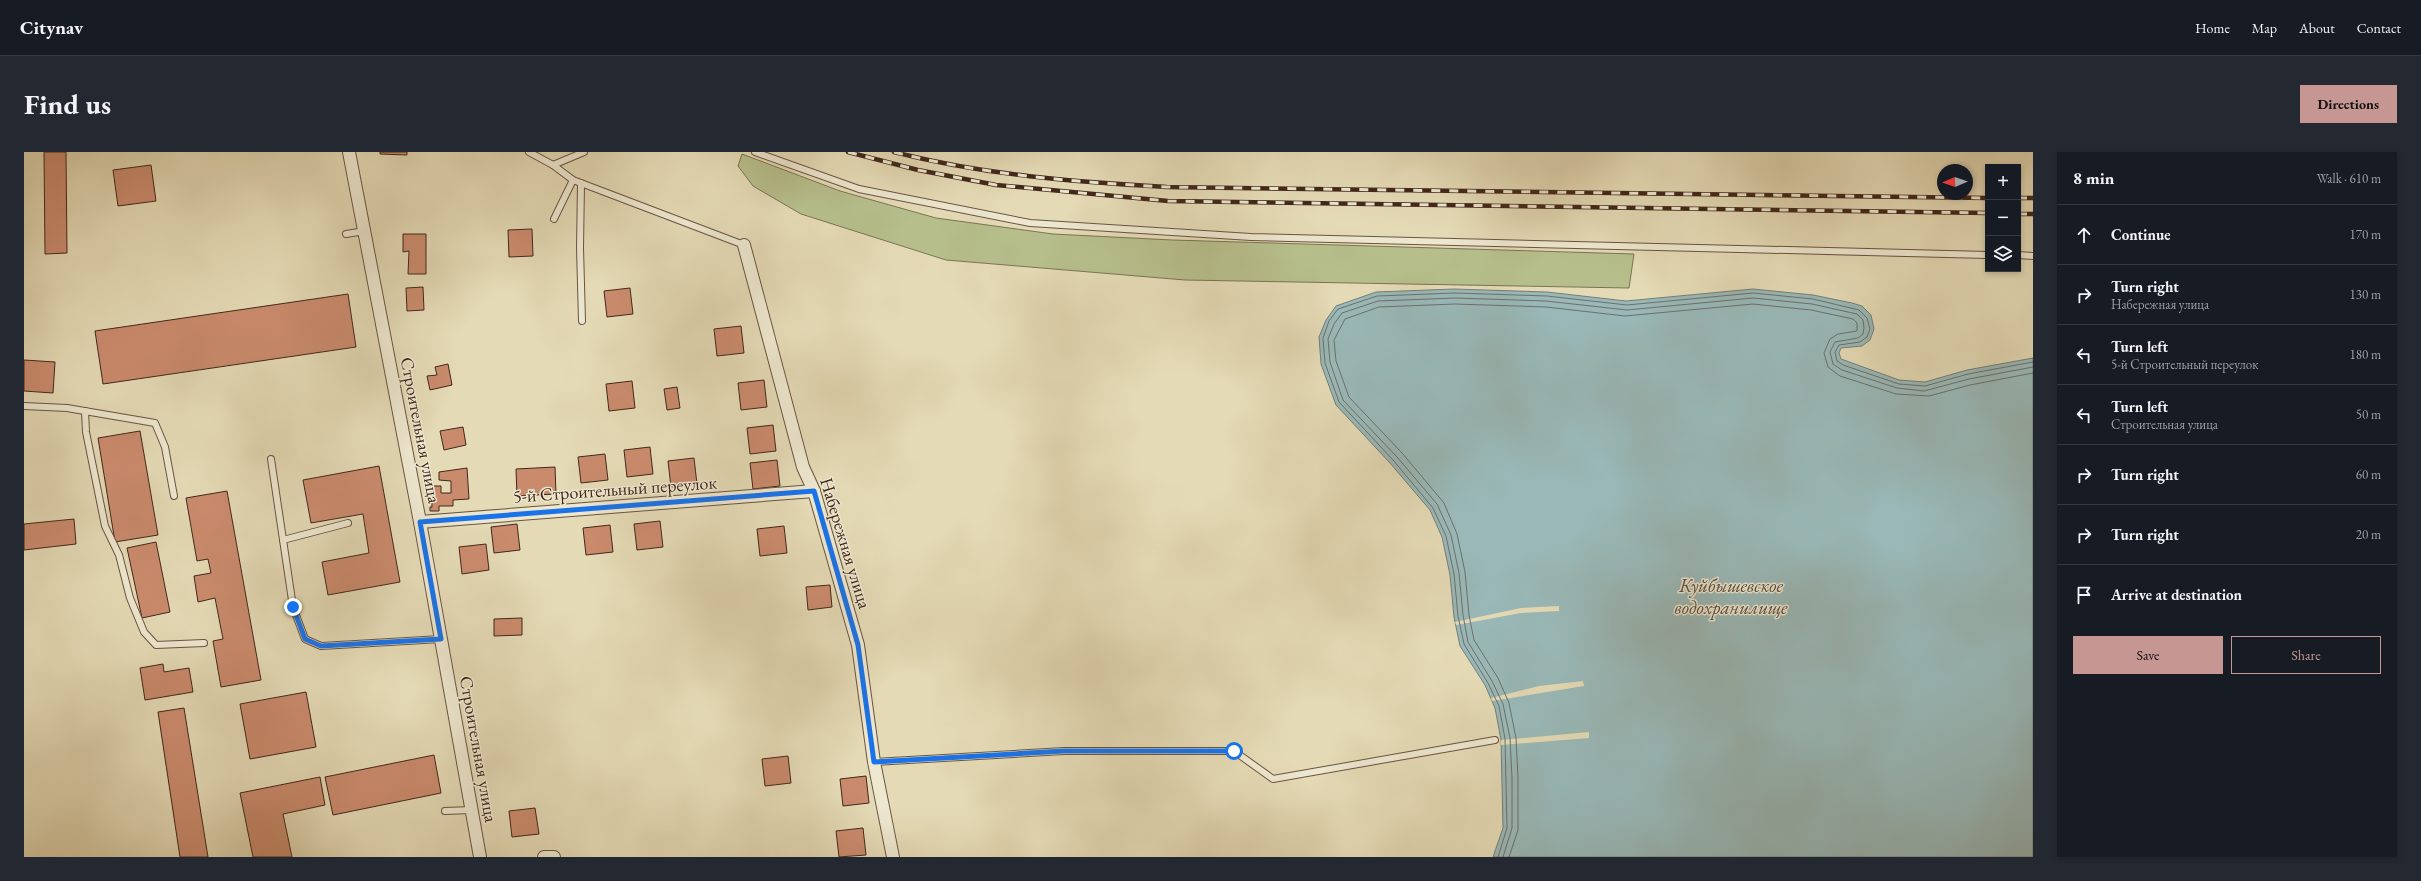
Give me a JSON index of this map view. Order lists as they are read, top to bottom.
{
  "streets": {
    "street": ["Строительная улица", "5-й Строительный переулок", "Набережная улица"]
  },
  "crossings": [
    ["Строительная улица", "5-й Строительный переулок"],
    ["5-й Строительный переулок", "Набережная улица"]
  ],
  "water": ["Куйбышевское водохранилище"],
  "north": "left",
  "page": {
    "header": "Citynav",
    "nav": [
      "Home",
      "Map",
      "About",
      "Contact"
    ],
    "buttons": [
      "Directions",
      ["Save", "Share"]
    ],
    "title": "Find us",
    "heading": ["8 min", "Walk · 610 m"],
    "map_buttons": ["+", "−"],
    "list": [
      ["Continue", "170 m"],
      ["Turn right", "Набережная улица", "130 m"],
      ["Turn left", "5-й Строительный переулок", "180 m"],
      ["Turn left", "Строительная улица", "50 m"],
      ["Turn right", "60 m"],
      ["Turn right", "20 m"],
      "Arrive at destination"
    ]
  }
}
